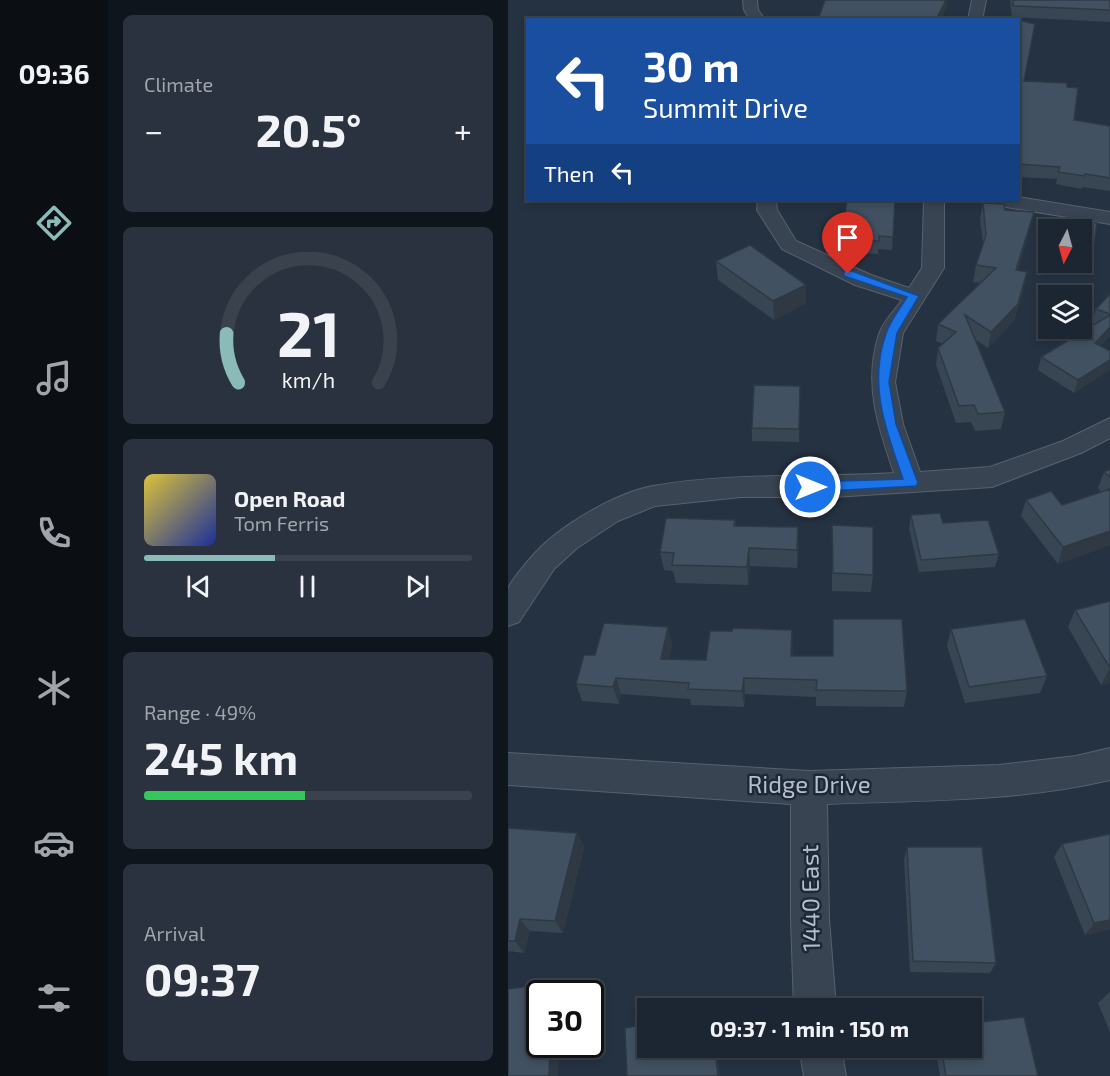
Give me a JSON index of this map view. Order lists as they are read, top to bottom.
{
  "streets": {
    "street": ["Ridge Drive", "1440 East"]
  },
  "crossings": [
    ["Ridge Drive", "1440 East"]
  ],
  "north": "bottom",
  "page": {
    "tabs": "09:36",
    "tile": [
      "Climate",
      ["Range · 49%", "245 km"],
      ["Arrival", "09:37"]
    ],
    "turn": ["30 m", "Summit Drive"],
    "heat": ["−", "20.5°", "+"],
    "then": "Then",
    "song": ["Open Road", "Tom Ferris"],
    "limit": "30",
    "trip": "09:37 · 1 min · 150 m",
    "gauge": ["21", "km/h"]
  }
}
